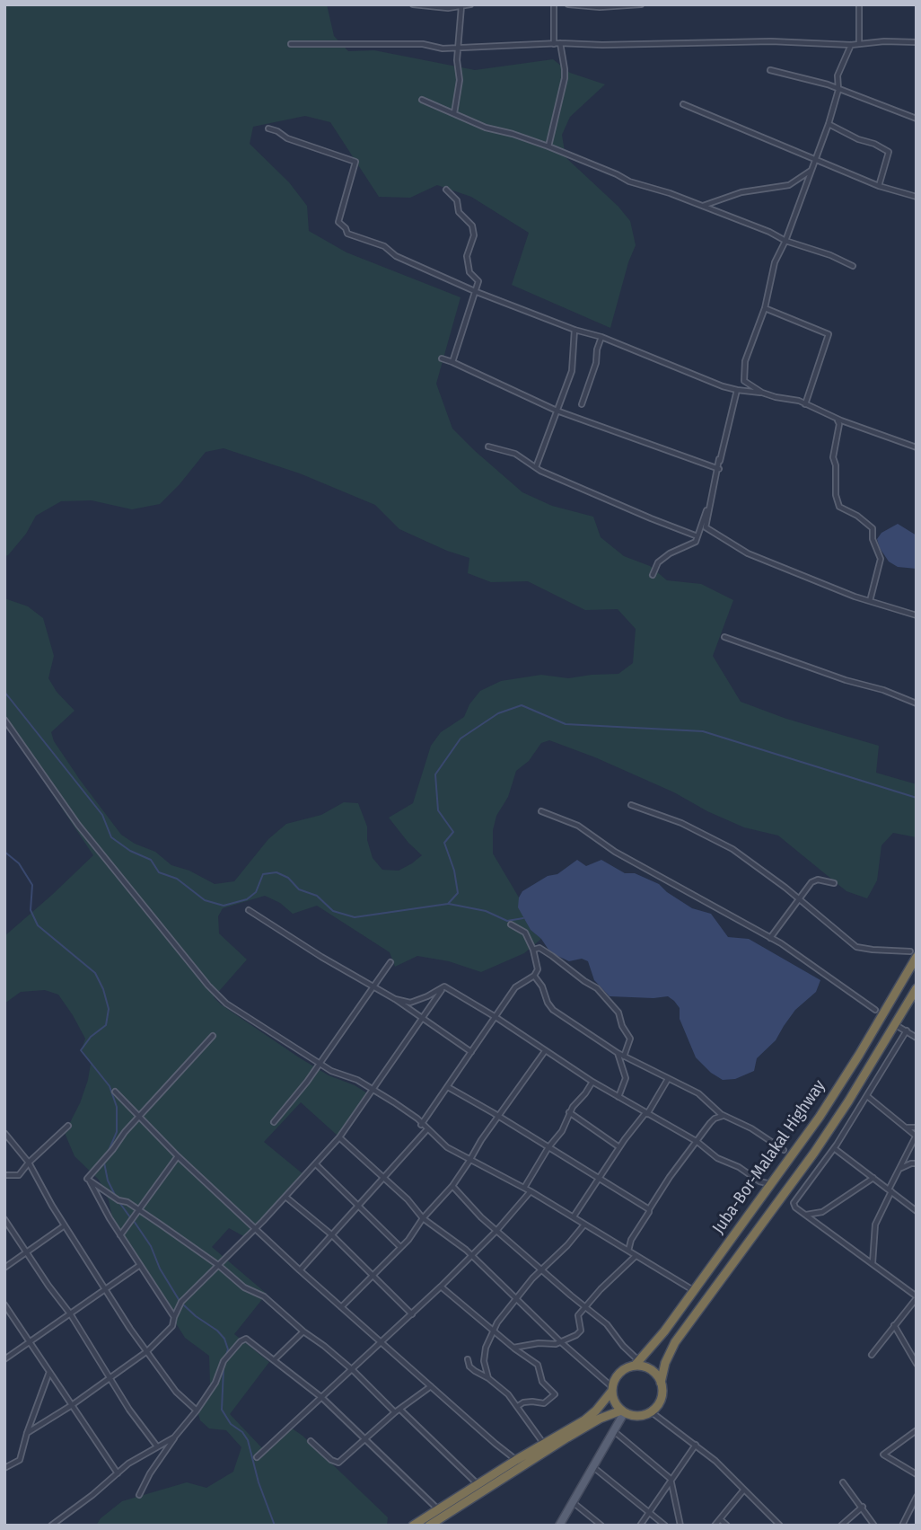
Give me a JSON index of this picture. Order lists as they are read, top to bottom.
{
  "streets": {
    "highway": ["Juba-Bor-Malakal Highway"]
  }
}
